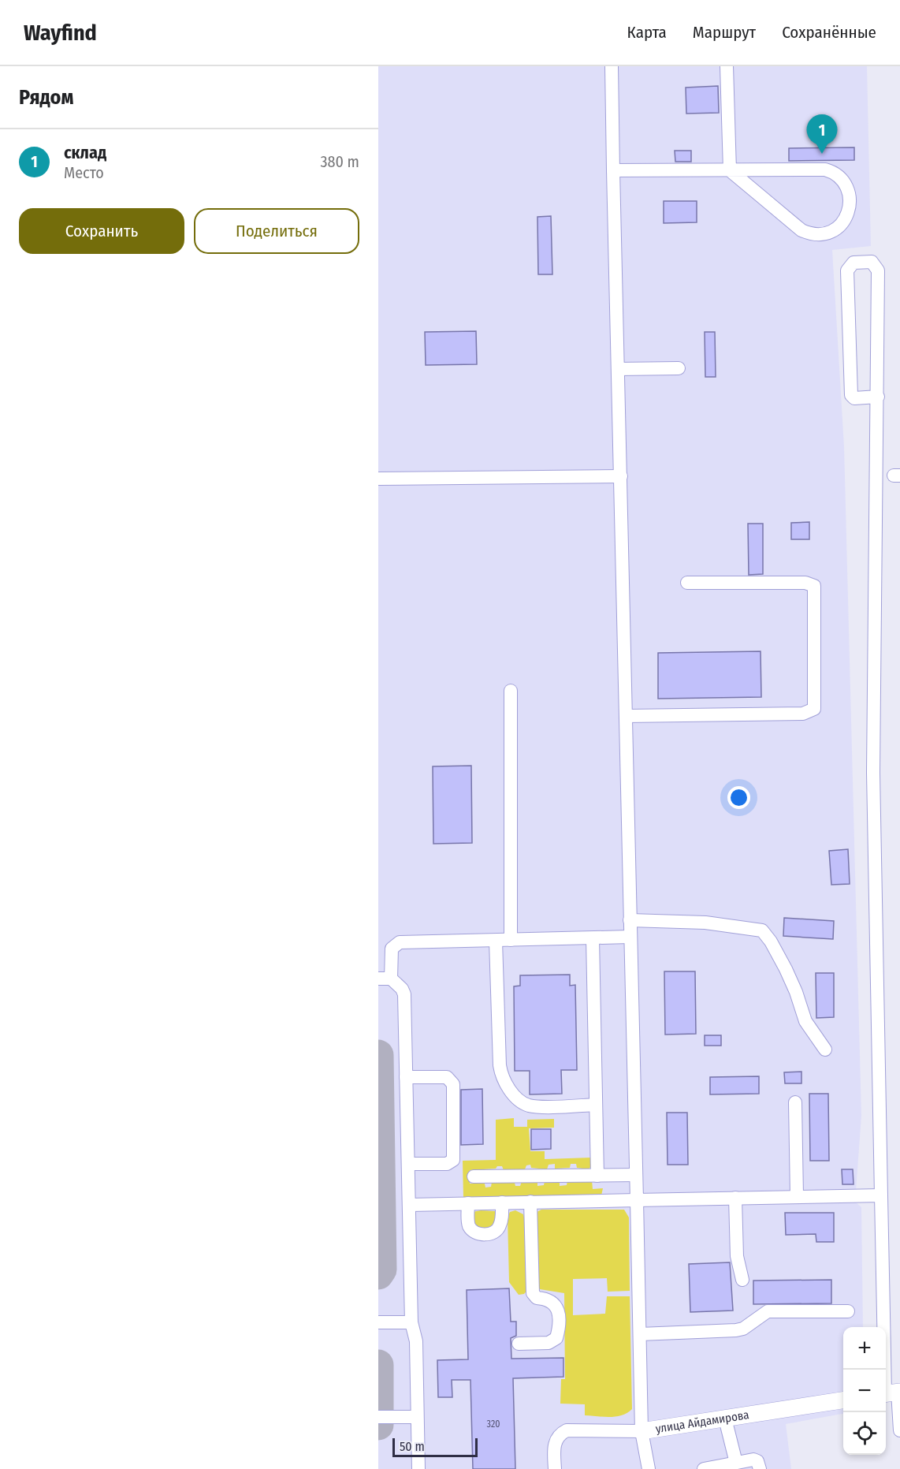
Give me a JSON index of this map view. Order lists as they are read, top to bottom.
{
  "streets": {
    "main road": ["улица Айдамирова"]
  },
  "house_numbers": ["320"],
  "scale_bar": "50 m",
  "page": {
    "header": "Wayfind",
    "nav": ["Карта", "Маршрут", "Сохранённые"],
    "heading": "Рядом",
    "pins": "1",
    "list": [
      {
        "mark": "1",
        "name": "склад",
        "note": "Место",
        "value": "380 m"
      }
    ],
    "buttons": ["Сохранить", "Поделиться"],
    "map_buttons": ["+", "−"],
    "scale": "50 m"
  }
}
